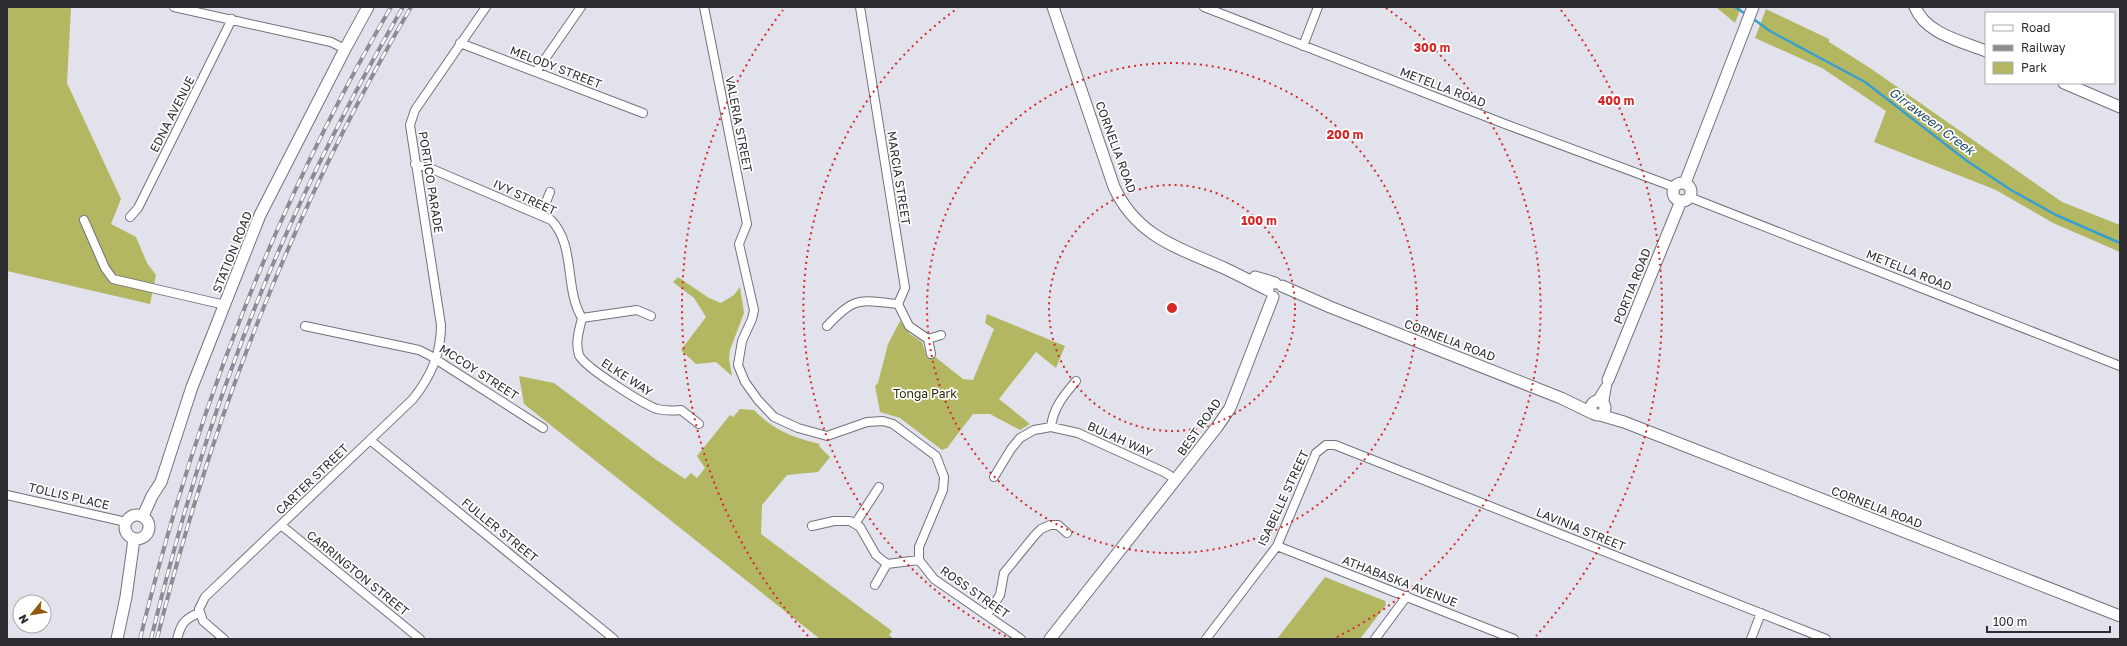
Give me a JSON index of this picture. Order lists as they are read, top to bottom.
{
  "streets": {
    "main road": [
      "CORNELIA ROAD",
      "STATION ROAD",
      "PORTIA ROAD",
      "BEST ROAD"
    ],
    "street": [
      "MELODY STREET",
      "METELLA ROAD",
      "EDNA AVENUE",
      "VALERIA STREET",
      "MARCIA STREET",
      "PORTICO PARADE",
      "IVY STREET",
      "MCCOY STREET",
      "ELKE WAY",
      "BULAH WAY",
      "CARTER STREET",
      "TOLLIS PLACE",
      "ISABELLE STREET",
      "LAVINIA STREET",
      "FULLER STREET",
      "CARRINGTON STREET",
      "ATHABASKA AVENUE",
      "ROSS STREET"
    ]
  },
  "crossings": [
    ["MELODY STREET", "PORTICO PARADE"],
    ["METELLA ROAD", "PORTIA ROAD"],
    ["VALERIA STREET", "ROSS STREET"],
    ["CORNELIA ROAD", "PORTIA ROAD"],
    ["CORNELIA ROAD", "BEST ROAD"],
    ["PORTICO PARADE", "IVY STREET"],
    ["PORTICO PARADE", "MCCOY STREET"],
    ["PORTICO PARADE", "CARTER STREET"],
    ["IVY STREET", "ELKE WAY"],
    ["STATION ROAD", "TOLLIS PLACE"],
    ["MCCOY STREET", "CARTER STREET"],
    ["BEST ROAD", "BULAH WAY"],
    ["CARTER STREET", "FULLER STREET"],
    ["CARTER STREET", "CARRINGTON STREET"],
    ["ISABELLE STREET", "LAVINIA STREET"],
    ["ISABELLE STREET", "ATHABASKA AVENUE"]
  ],
  "water": ["Girraween Creek"],
  "parks": ["Tonga Park"],
  "legend": ["Road", "Railway", "Park"],
  "scale_bar": "100 m",
  "north": "bottom left",
  "rings": [
    "300 m",
    "400 m",
    "200 m",
    "100 m"
  ]
}
